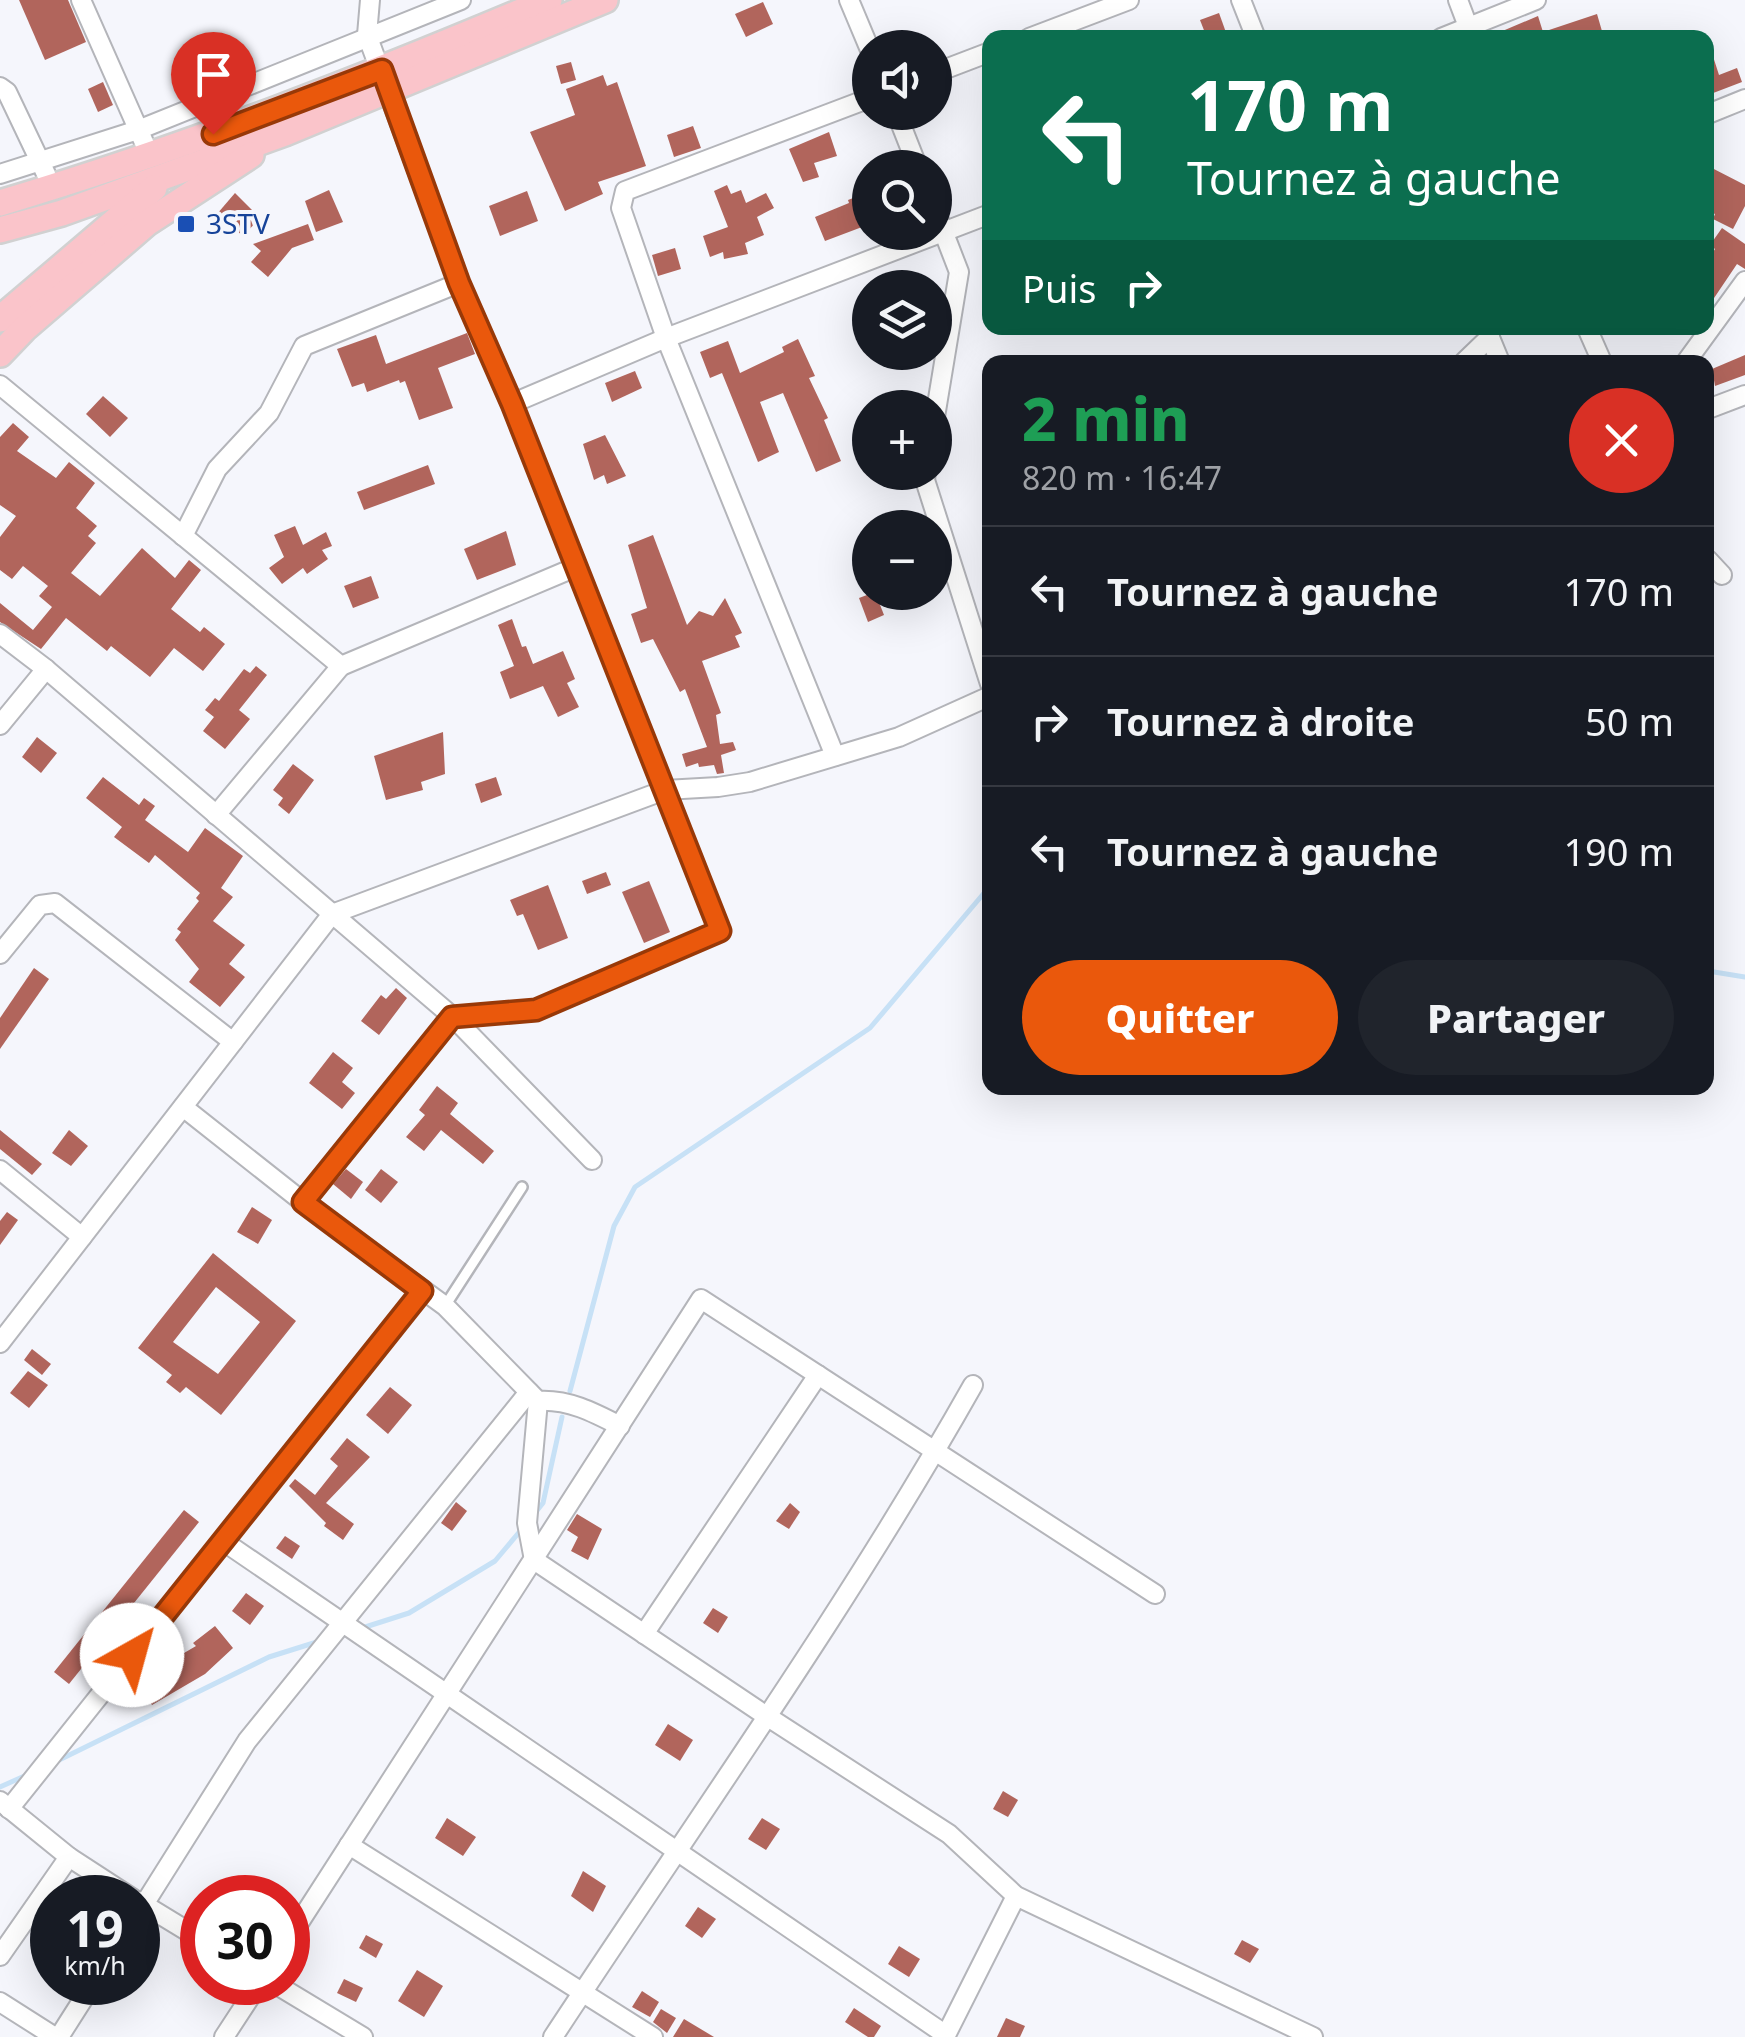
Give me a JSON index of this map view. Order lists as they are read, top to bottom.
{
  "places": {
    "transit": ["3STV"]
  },
  "page": {
    "map_buttons": ["+", "−"],
    "turn": ["170 m", "Tournez à gauche"],
    "then": "Puis",
    "heading": ["2 min", "820 m · 16:47"],
    "list": [
      {
        "name": "Tournez à gauche",
        "value": "170 m"
      },
      {
        "name": "Tournez à droite",
        "value": "50 m"
      },
      {
        "name": "Tournez à gauche",
        "value": "190 m"
      }
    ],
    "buttons": ["Quitter", "Partager"],
    "speed": "19 km/h",
    "limit": "30"
  }
}
